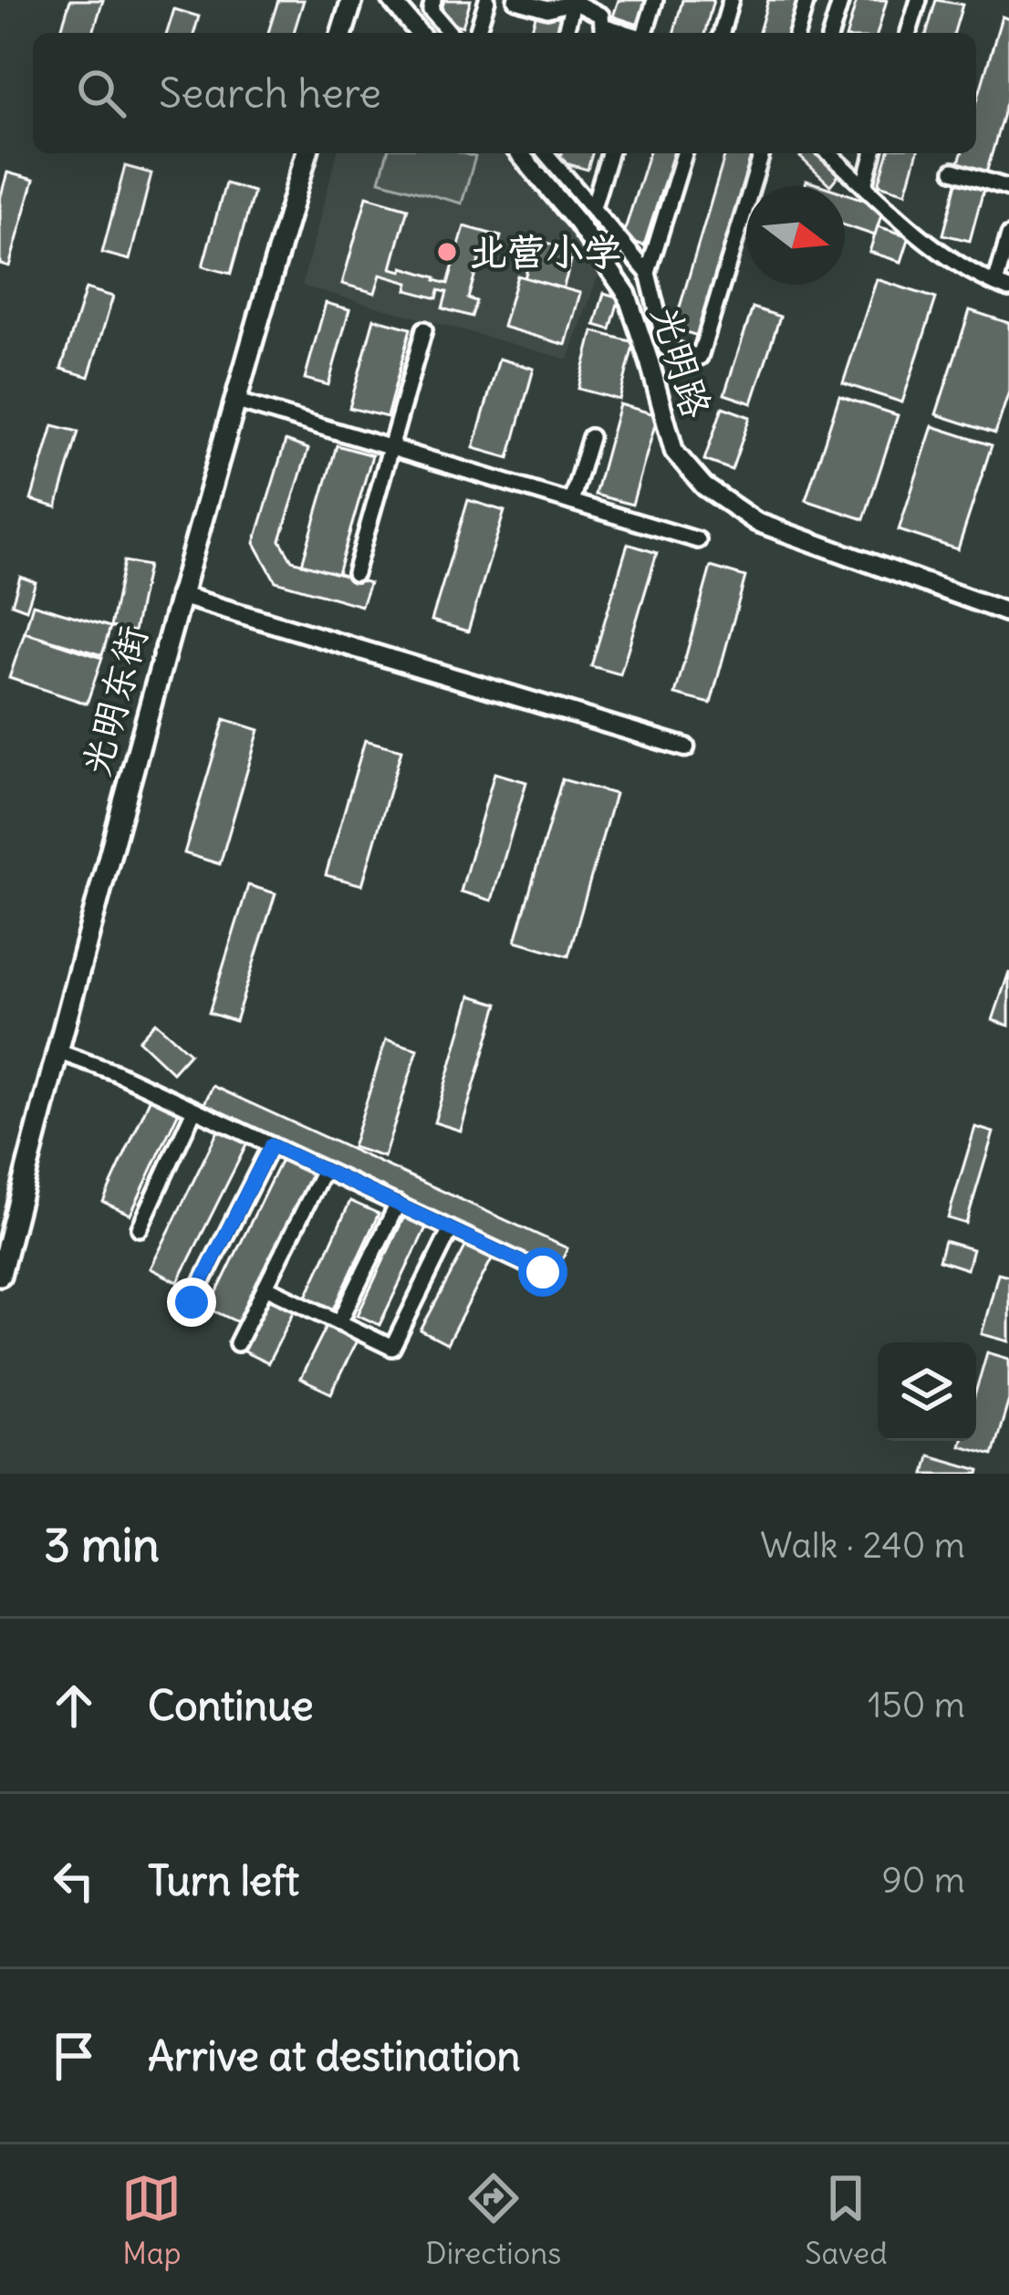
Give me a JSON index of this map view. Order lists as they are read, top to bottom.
{
  "streets": {
    "main road": ["光明东街"],
    "street": ["光明路"]
  },
  "places": ["北营小学"],
  "north": "right",
  "page": {
    "search": "Search here",
    "heading": ["3 min", "Walk · 240 m"],
    "list": [
      ["Continue", "150 m"],
      ["Turn left", "90 m"],
      "Arrive at destination"
    ],
    "nav": ["Map", "Directions", "Saved"]
  }
}
